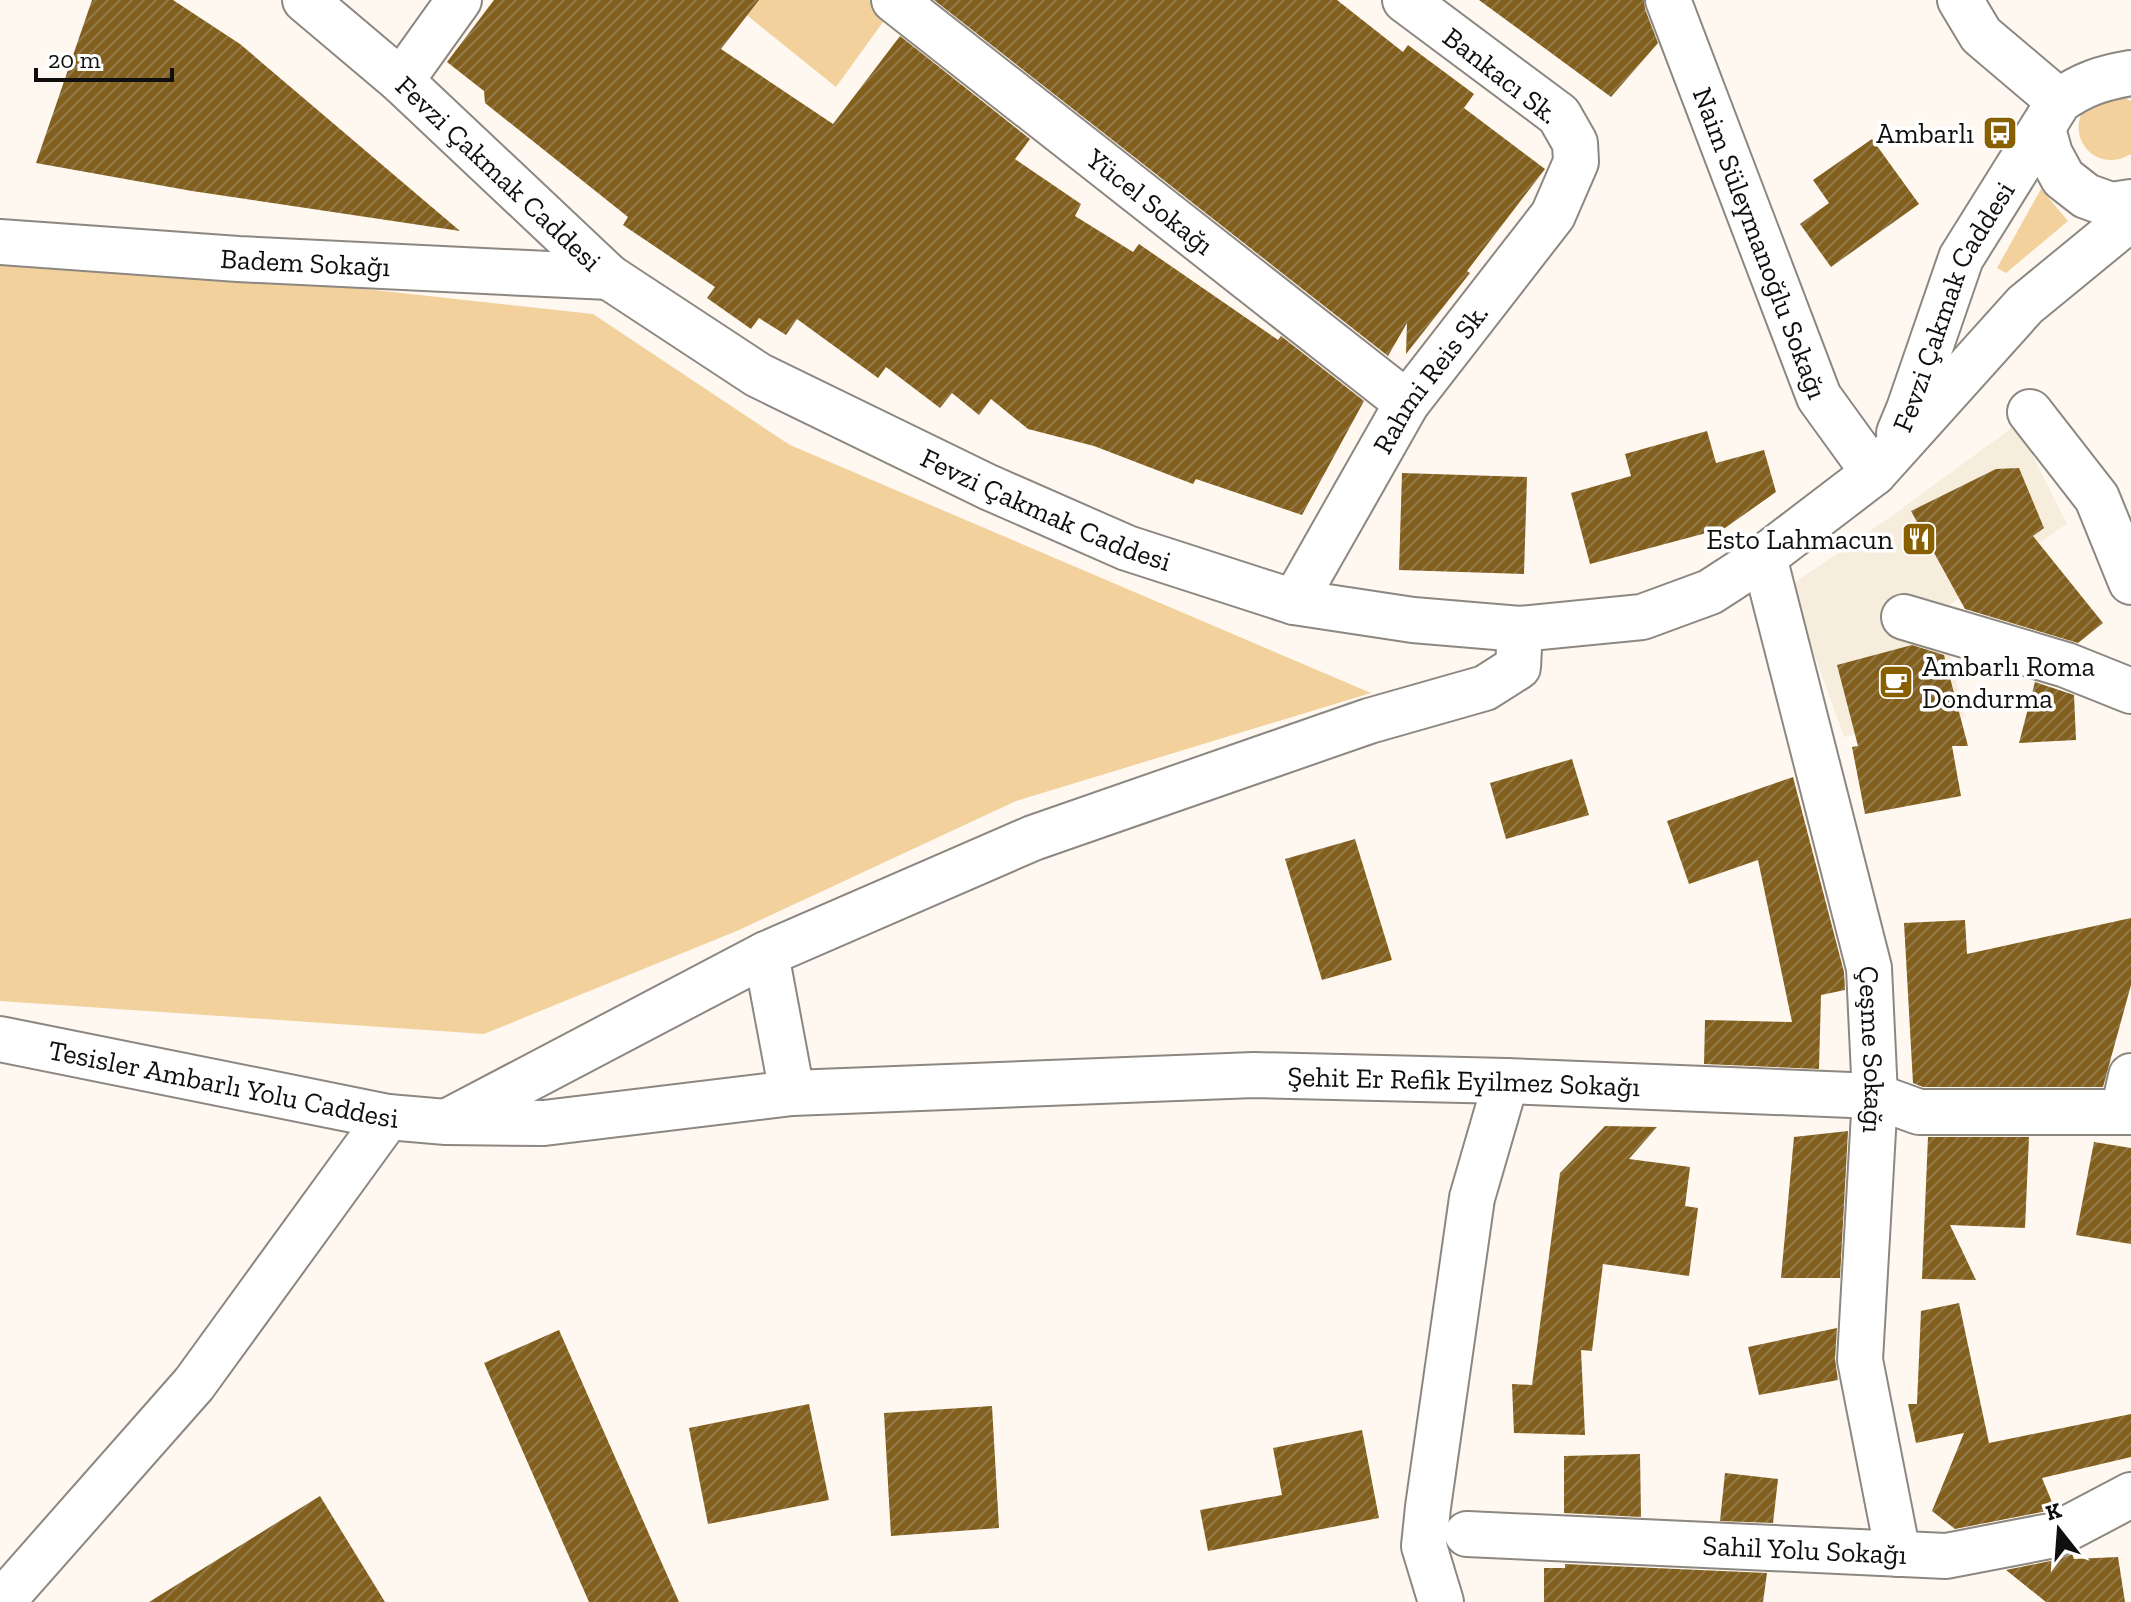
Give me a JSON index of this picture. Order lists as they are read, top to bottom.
{
  "streets": {
    "street": [
      "Bankacı Sk.",
      "Fevzi Çakmak Caddesi",
      "Yücel Sokağı",
      "Naim Süleymanoğlu Sokağı",
      "Badem Sokağı",
      "Rahmi Reis Sk.",
      "Çeşme Sokağı",
      "Şehit Er Refik Eyilmez Sokağı",
      "Tesisler Ambarlı Yolu Caddesi",
      "Sahil Yolu Sokağı"
    ]
  },
  "crossings": [
    ["Bankacı Sk.", "Rahmi Reis Sk."],
    ["Fevzi Çakmak Caddesi", "Naim Süleymanoğlu Sokağı"],
    ["Fevzi Çakmak Caddesi", "Badem Sokağı"],
    ["Fevzi Çakmak Caddesi", "Rahmi Reis Sk."],
    ["Fevzi Çakmak Caddesi", "Çeşme Sokağı"],
    ["Yücel Sokağı", "Rahmi Reis Sk."],
    ["Çeşme Sokağı", "Şehit Er Refik Eyilmez Sokağı"],
    ["Çeşme Sokağı", "Sahil Yolu Sokağı"],
    ["Şehit Er Refik Eyilmez Sokağı", "Tesisler Ambarlı Yolu Caddesi"]
  ],
  "places": {
    "bus stop": ["Ambarlı"],
    "restaurant": ["Esto Lahmacun"],
    "cafe": ["Ambarlı Roma Dondurma"]
  },
  "scale_bar": "20 m",
  "north": "top"
}
